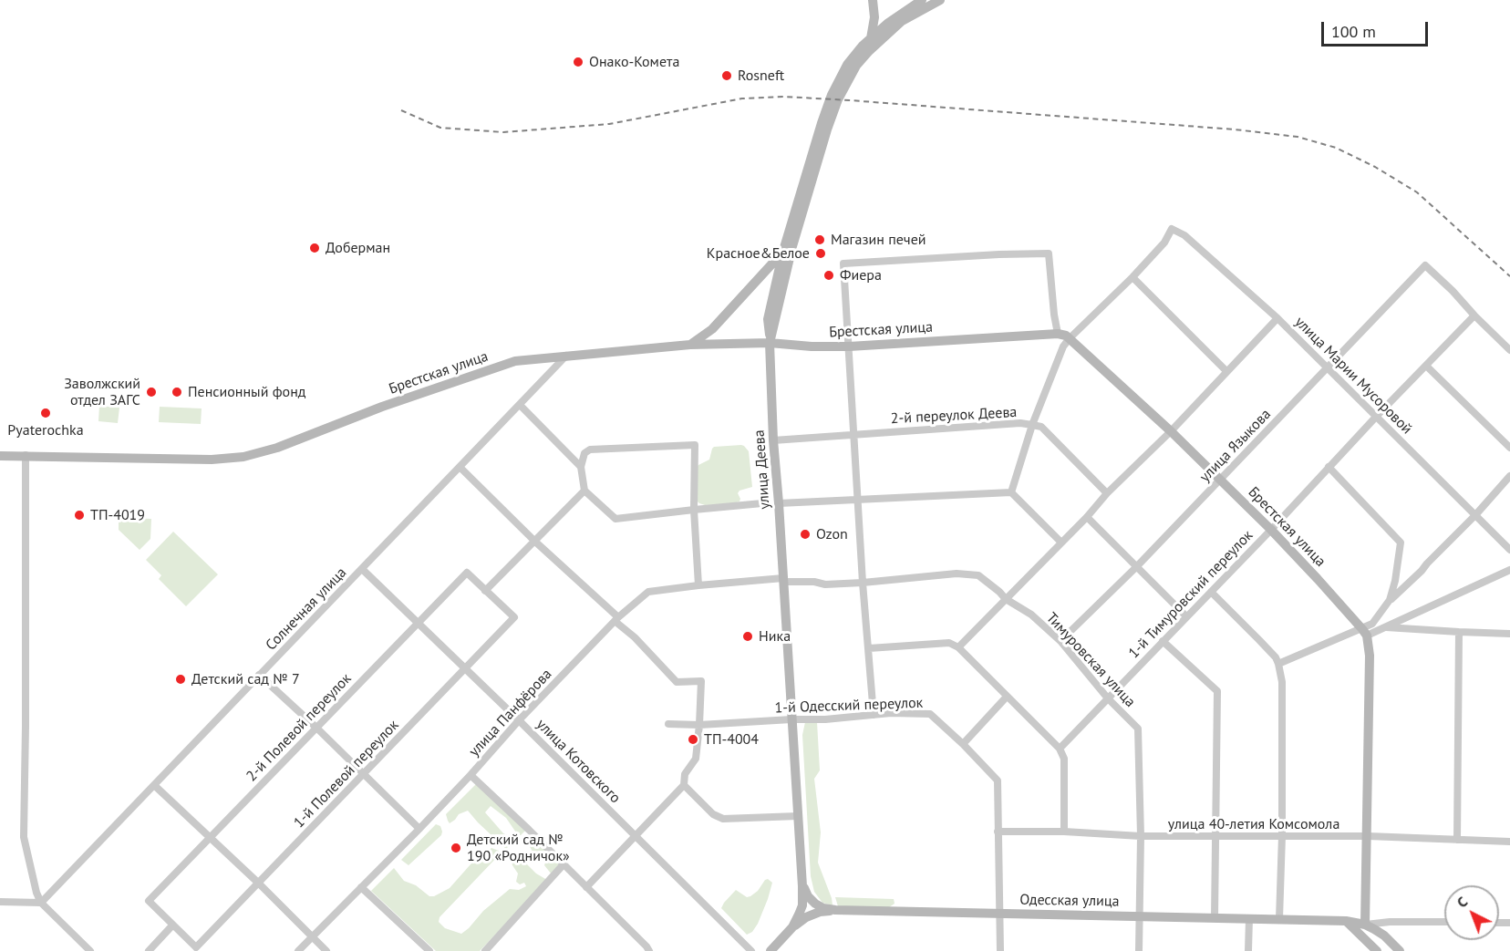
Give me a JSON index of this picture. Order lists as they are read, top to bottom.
{
  "streets": {
    "main road": ["Брестская улица", "улица Деева", "Одесская улица"],
    "street": [
      "улица Марии Мусоровой",
      "2-й переулок Деева",
      "улица Языкова",
      "1-й Тимуровский переулок",
      "Солнечная улица",
      "Тимуровская улица",
      "1-й Одесский переулок",
      "улица Панфёрова",
      "2-й Полевой переулок",
      "улица Котовского",
      "1-й Полевой переулок",
      "улица 40-летия Комсомола"
    ]
  },
  "crossings": [
    ["Брестская улица", "улица Языкова"],
    ["Брестская улица", "улица Деева"],
    ["Брестская улица", "1-й Тимуровский переулок"],
    ["Брестская улица", "Солнечная улица"],
    ["улица Марии Мусоровой", "улица Языкова"],
    ["улица Марии Мусоровой", "1-й Тимуровский переулок"],
    ["2-й переулок Деева", "улица Деева"],
    ["улица Языкова", "1-й Тимуровский переулок"],
    ["улица Языкова", "Тимуровская улица"],
    ["улица Деева", "Тимуровская улица"],
    ["улица Деева", "1-й Одесский переулок"],
    ["улица Деева", "улица Панфёрова"],
    ["улица Деева", "Одесская улица"],
    ["1-й Тимуровский переулок", "Тимуровская улица"],
    ["Солнечная улица", "улица Котовского"],
    ["Тимуровская улица", "улица Панфёрова"],
    ["Тимуровская улица", "улица 40-летия Комсомола"],
    ["Тимуровская улица", "Одесская улица"],
    ["1-й Одесский переулок", "улица 40-летия Комсомола"],
    ["1-й Одесский переулок", "Одесская улица"],
    ["улица Панфёрова", "улица Котовского"],
    ["2-й Полевой переулок", "улица Котовского"],
    ["2-й Полевой переулок", "1-й Полевой переулок"],
    ["улица Котовского", "1-й Полевой переулок"]
  ],
  "places": [
    "Онако-Комета",
    "Rosneft",
    "Магазин печей",
    "Доберман",
    "Красное&Белое",
    "Фиера",
    "Заволжский отдел ЗАГС",
    "Пенсионный фонд",
    "Pyaterochka",
    "ТП-4019",
    "Ozon",
    "Ника",
    "Детский сад № 7",
    "ТП-4004",
    "Детский сад № 190 «Родничок»"
  ],
  "scale_bar": "100 m",
  "north": "top left"
}
